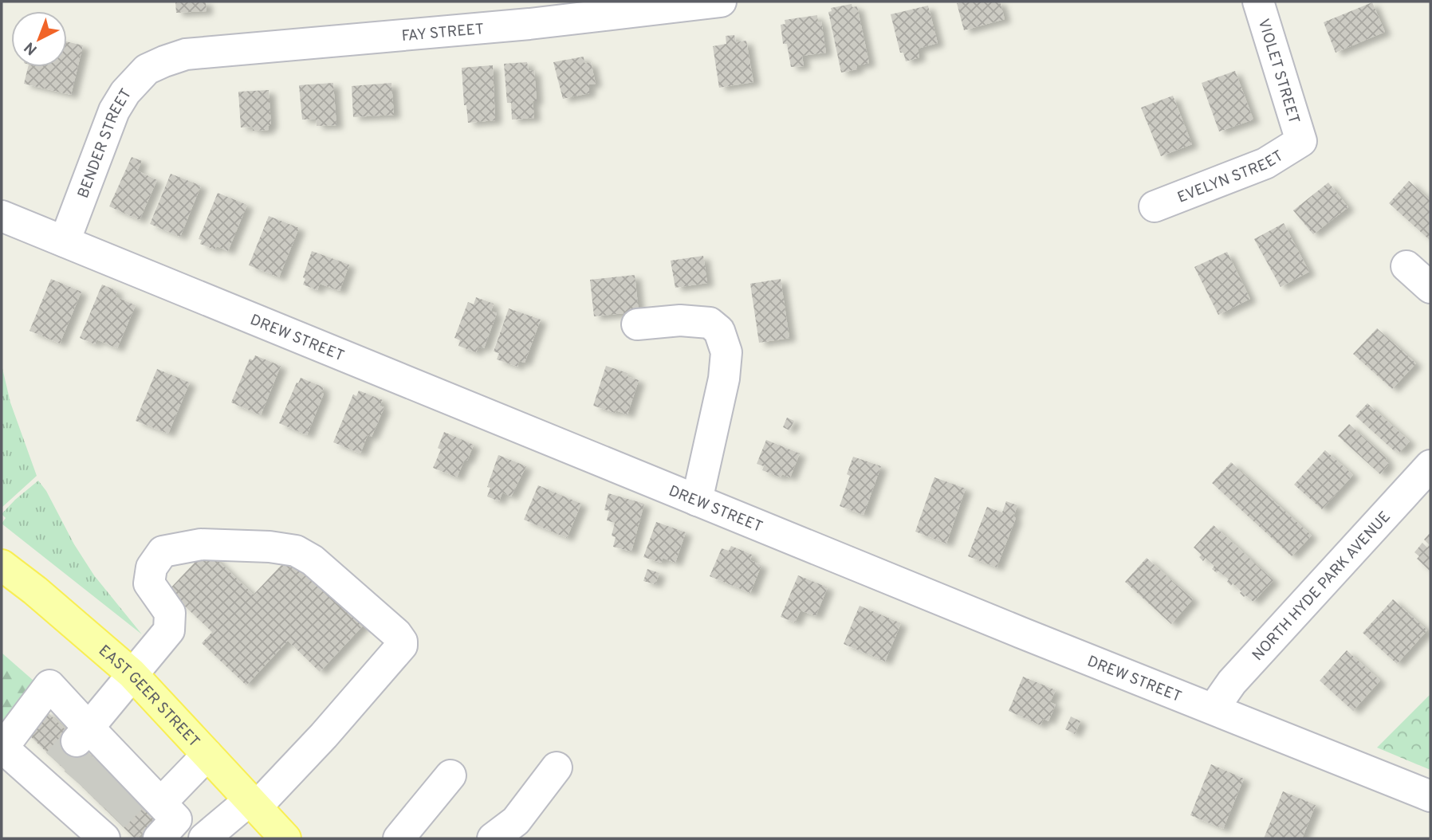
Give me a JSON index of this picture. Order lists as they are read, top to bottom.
{
  "streets": {
    "main road": ["EAST GEER STREET"],
    "street": [
      "FAY STREET",
      "VIOLET STREET",
      "BENDER STREET",
      "EVELYN STREET",
      "DREW STREET",
      "NORTH HYDE PARK AVENUE"
    ]
  },
  "crossings": [
    ["FAY STREET", "BENDER STREET"],
    ["VIOLET STREET", "EVELYN STREET"],
    ["BENDER STREET", "DREW STREET"],
    ["DREW STREET", "NORTH HYDE PARK AVENUE"]
  ],
  "north": "bottom left"
}
